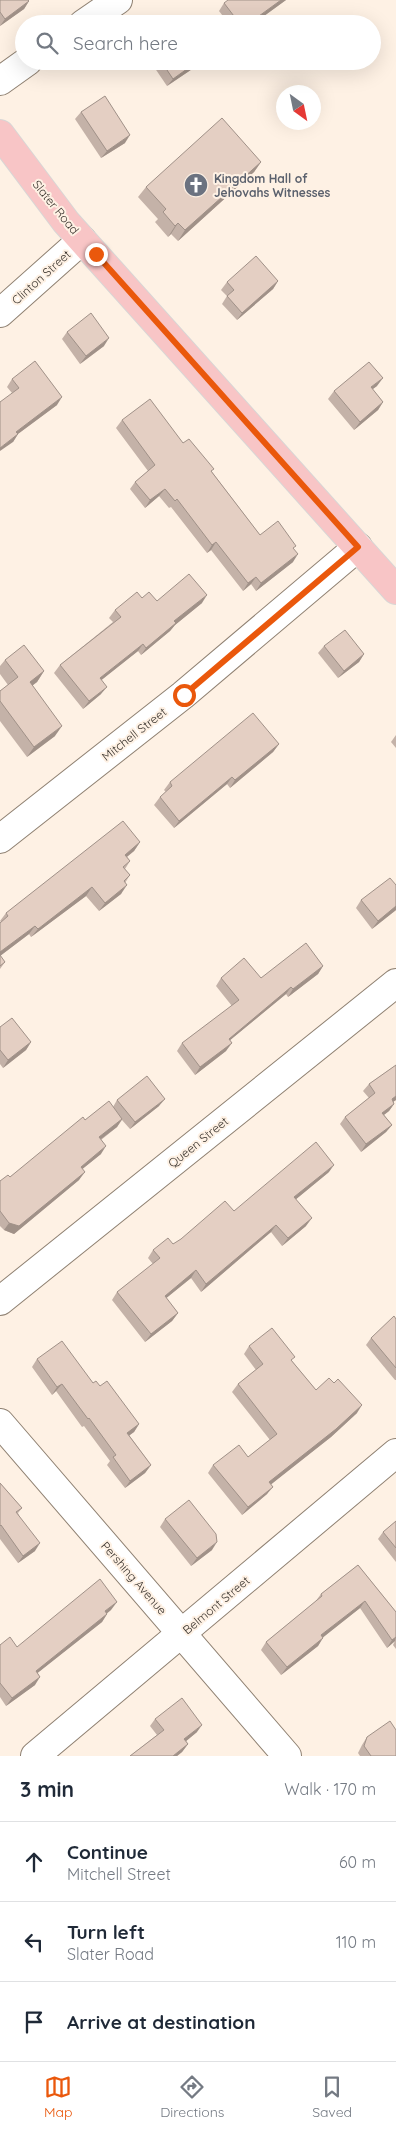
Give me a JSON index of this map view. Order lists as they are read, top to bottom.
{
  "streets": {
    "main road": ["Slater Road"],
    "street": [
      "Clinton Street",
      "Mitchell Street",
      "Queen Street",
      "Pershing Avenue",
      "Belmont Street"
    ]
  },
  "crossings": [
    ["Slater Road", "Clinton Street"],
    ["Slater Road", "Mitchell Street"],
    ["Pershing Avenue", "Belmont Street"]
  ],
  "places": {
    "church": ["Kingdom Hall of Jehovahs Witnesses"]
  },
  "north": "bottom right",
  "page": {
    "search": "Search here",
    "heading": ["3 min", "Walk · 170 m"],
    "list": [
      ["Continue", "Mitchell Street", "60 m"],
      ["Turn left", "Slater Road", "110 m"],
      "Arrive at destination"
    ],
    "nav": ["Map", "Directions", "Saved"]
  }
}
